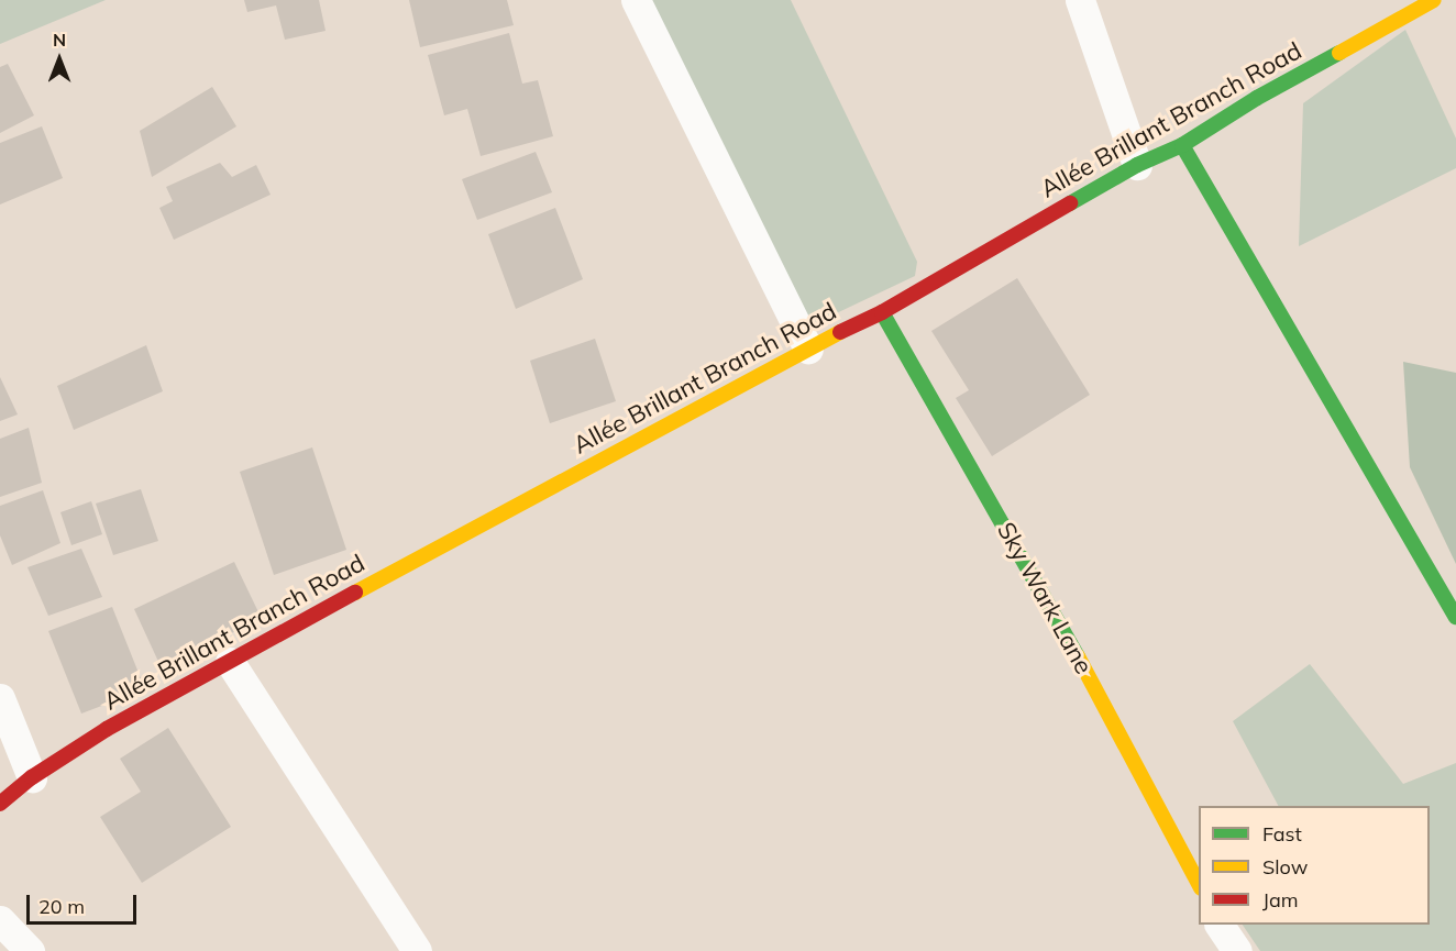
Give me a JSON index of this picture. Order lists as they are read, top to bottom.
{
  "streets": {
    "street": ["Allée Brillant Branch Road", "Sky Wark Lane"]
  },
  "crossings": [
    ["Allée Brillant Branch Road", "Sky Wark Lane"]
  ],
  "legend": ["Fast", "Slow", "Jam"],
  "scale_bar": "20 m",
  "north": "top"
}
